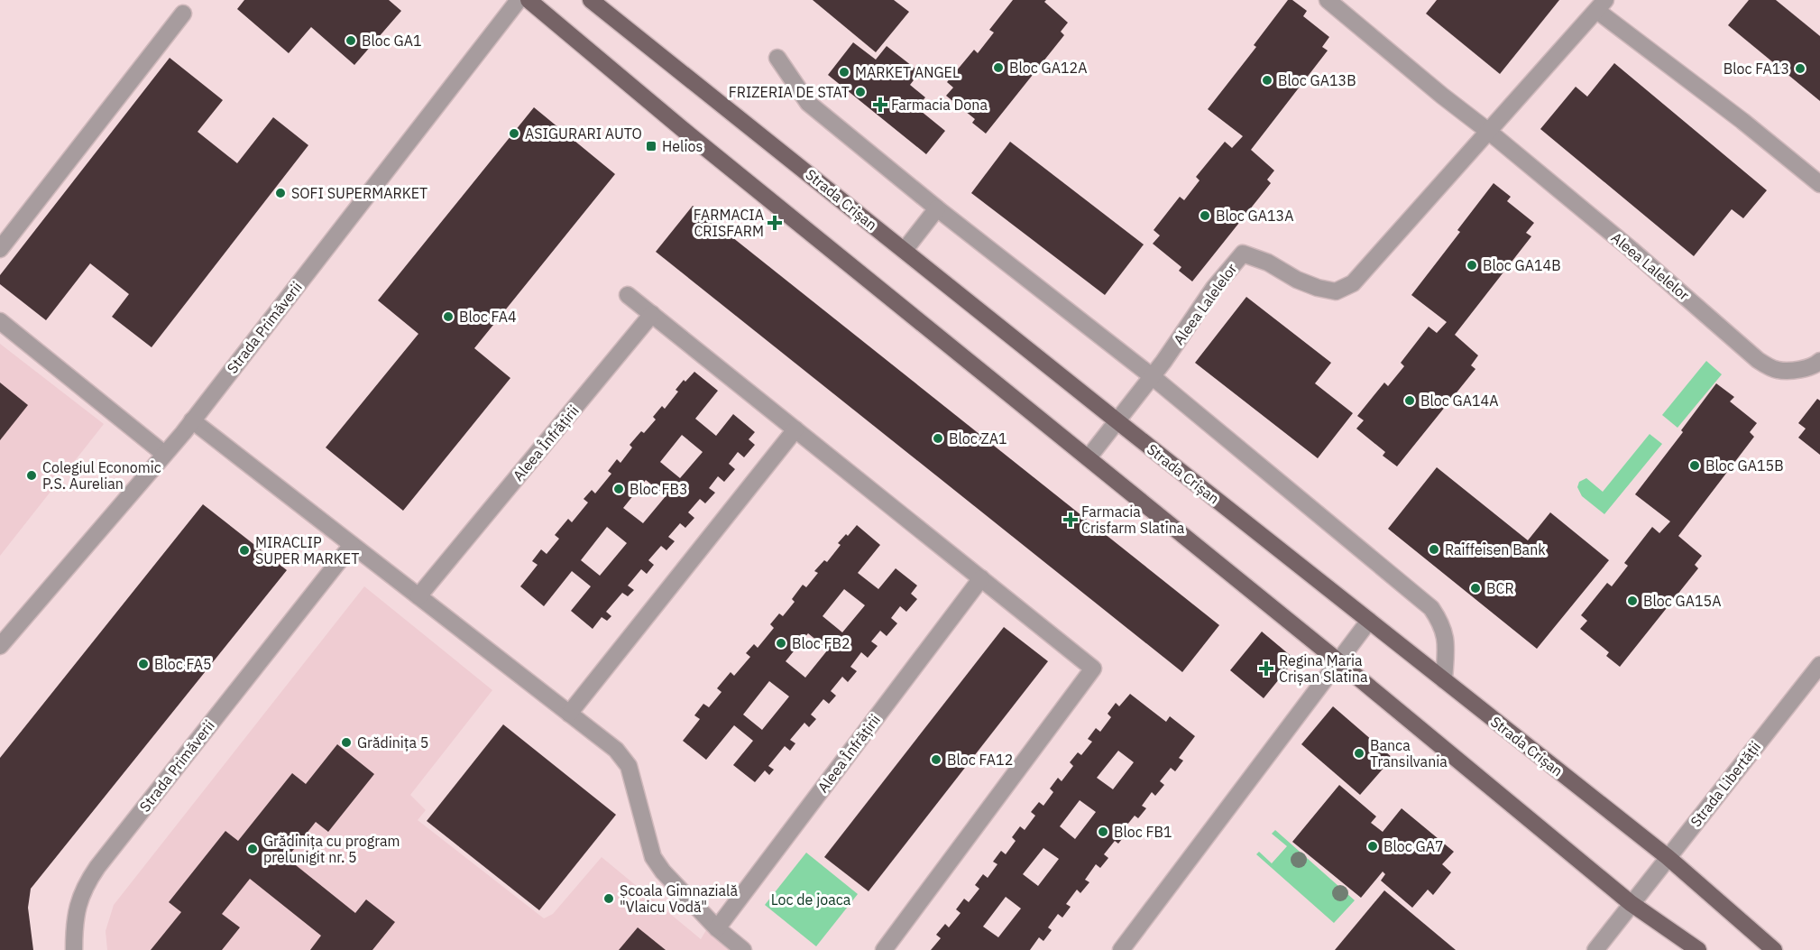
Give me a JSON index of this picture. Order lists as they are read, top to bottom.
{
  "streets": {
    "main road": ["Strada Crișan"],
    "street": [
      "Aleea Lalelelor",
      "Strada Primăverii",
      "Aleea Înfrățirii",
      "Strada Libertății"
    ]
  },
  "crossings": [
    ["Strada Crișan", "Aleea Lalelelor"],
    ["Strada Crișan", "Strada Libertății"]
  ],
  "parks": ["Loc de joaca"],
  "places": {
    "other": [
      "Bloc GA1",
      "Bloc GA12A",
      "Bloc FA13",
      "MARKET ANGEL",
      "Bloc GA13B",
      "FRIZERIA DE STAT",
      "ASIGURARI AUTO",
      "SOFI SUPERMARKET",
      "Bloc GA13A",
      "Bloc GA14B",
      "Bloc FA4",
      "Bloc GA14A",
      "Bloc ZA1",
      "Bloc GA15B",
      "Colegiul Economic P.S. Aurelian",
      "Bloc FB3",
      "Raiffeisen Bank",
      "MIRACLIP SUPER MARKET",
      "BCR",
      "Bloc GA15A",
      "Bloc FB2",
      "Bloc FA5",
      "Grădinița 5",
      "Banca Transilvania",
      "Bloc FA12",
      "Bloc FB1",
      "Bloc GA7",
      "Grădinița cu program prelunigit nr. 5",
      "Școala Gimnazială \"Vlaicu Vodă\""
    ],
    "health": [
      "Farmacia Dona",
      "FARMACIA CRISFARM",
      "Farmacia Crisfarm Slatina",
      "Regina Maria Crișan Slatina"
    ],
    "transit": ["Helios"]
  }
}
